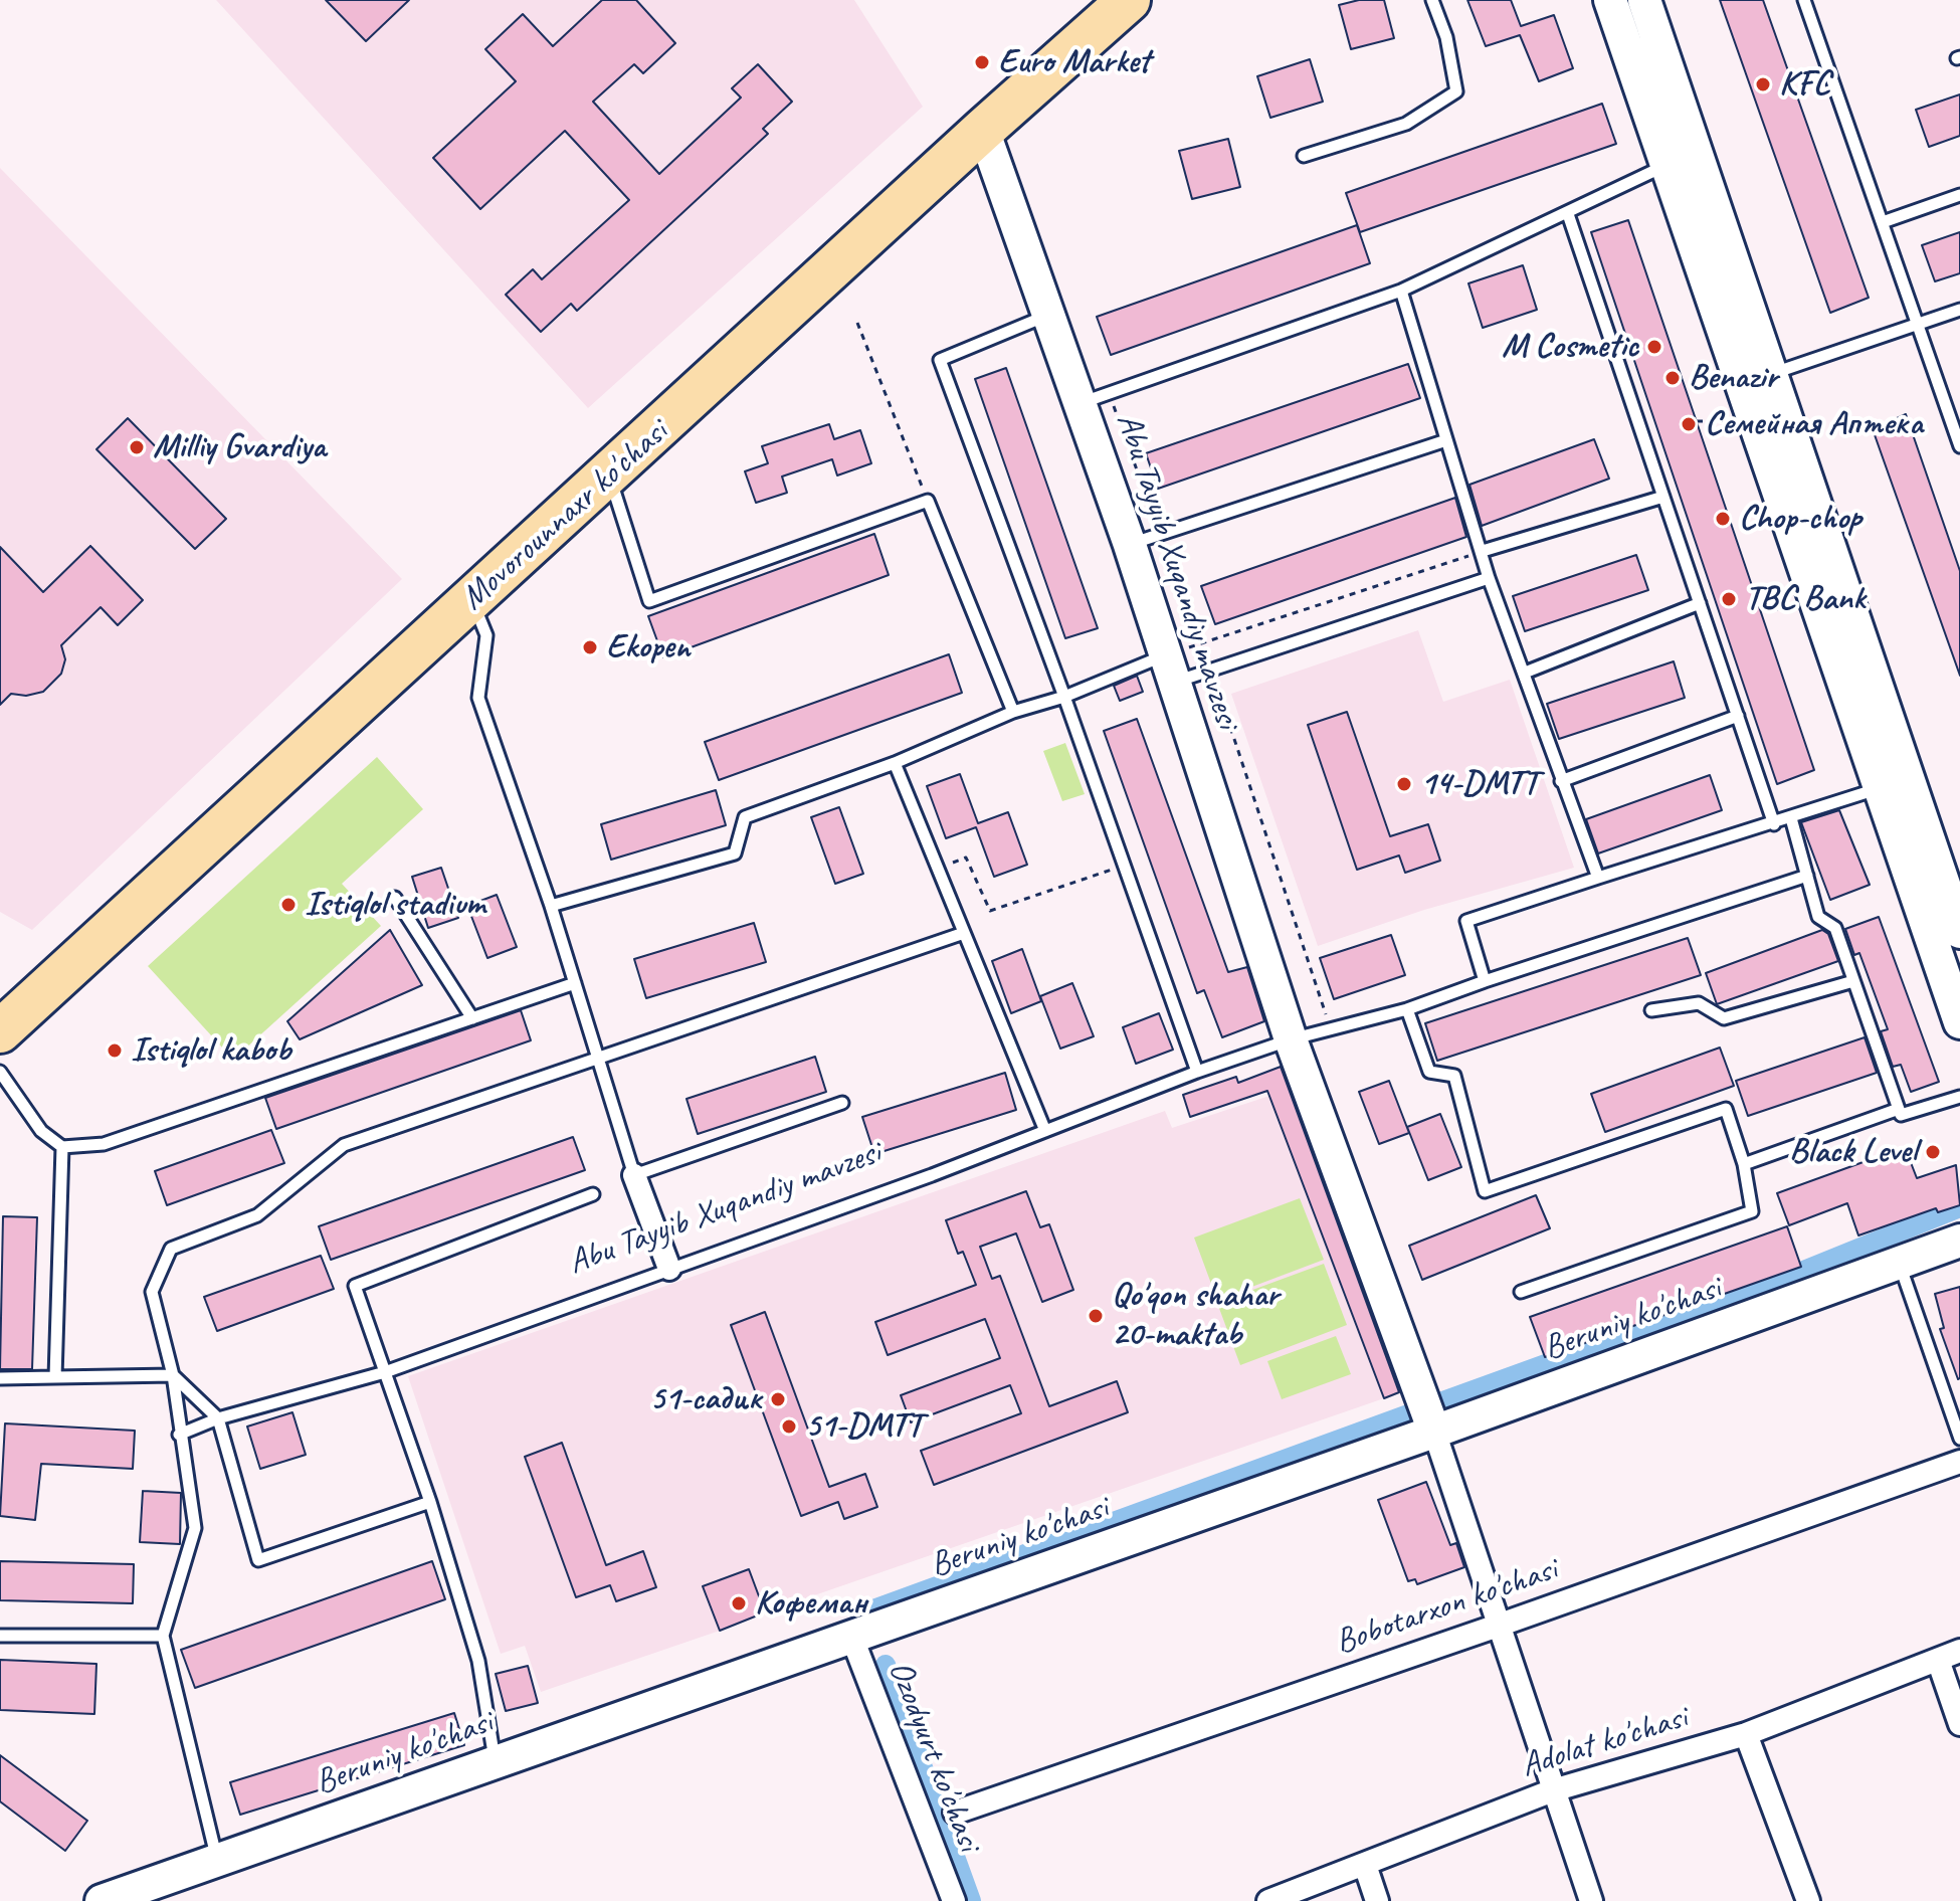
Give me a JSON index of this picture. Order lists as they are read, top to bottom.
{
  "streets": {
    "highway": ["Movorounnaxr ko'chasi"],
    "main road": ["Abu Tayyib Xuqandiy mavzesi", "Beruniy ko'chasi"],
    "street": ["Bobotarxon ko'chasi", "Adolat ko'chasi", "Ozodyurt ko'chasi"]
  },
  "crossings": [
    ["Movorounnaxr ko'chasi", "Abu Tayyib Xuqandiy mavzesi"],
    ["Abu Tayyib Xuqandiy mavzesi", "Beruniy ko'chasi"],
    ["Beruniy ko'chasi", "Ozodyurt ko'chasi"]
  ],
  "places": [
    "Euro Market",
    "KFC",
    "M Cosmetic",
    "Benazir",
    "Семейная Аптека",
    "Milliy Gvardiya",
    "Chop-chop",
    "TBC Bank",
    "Ekopen",
    "14-DMTT",
    "Istiqlol stadium",
    "Istiqlol kabob",
    "Black Level",
    "Qo'qon shahar 20-maktab",
    "51-садик",
    "51-DMTT",
    "Кофеман"
  ]
}
